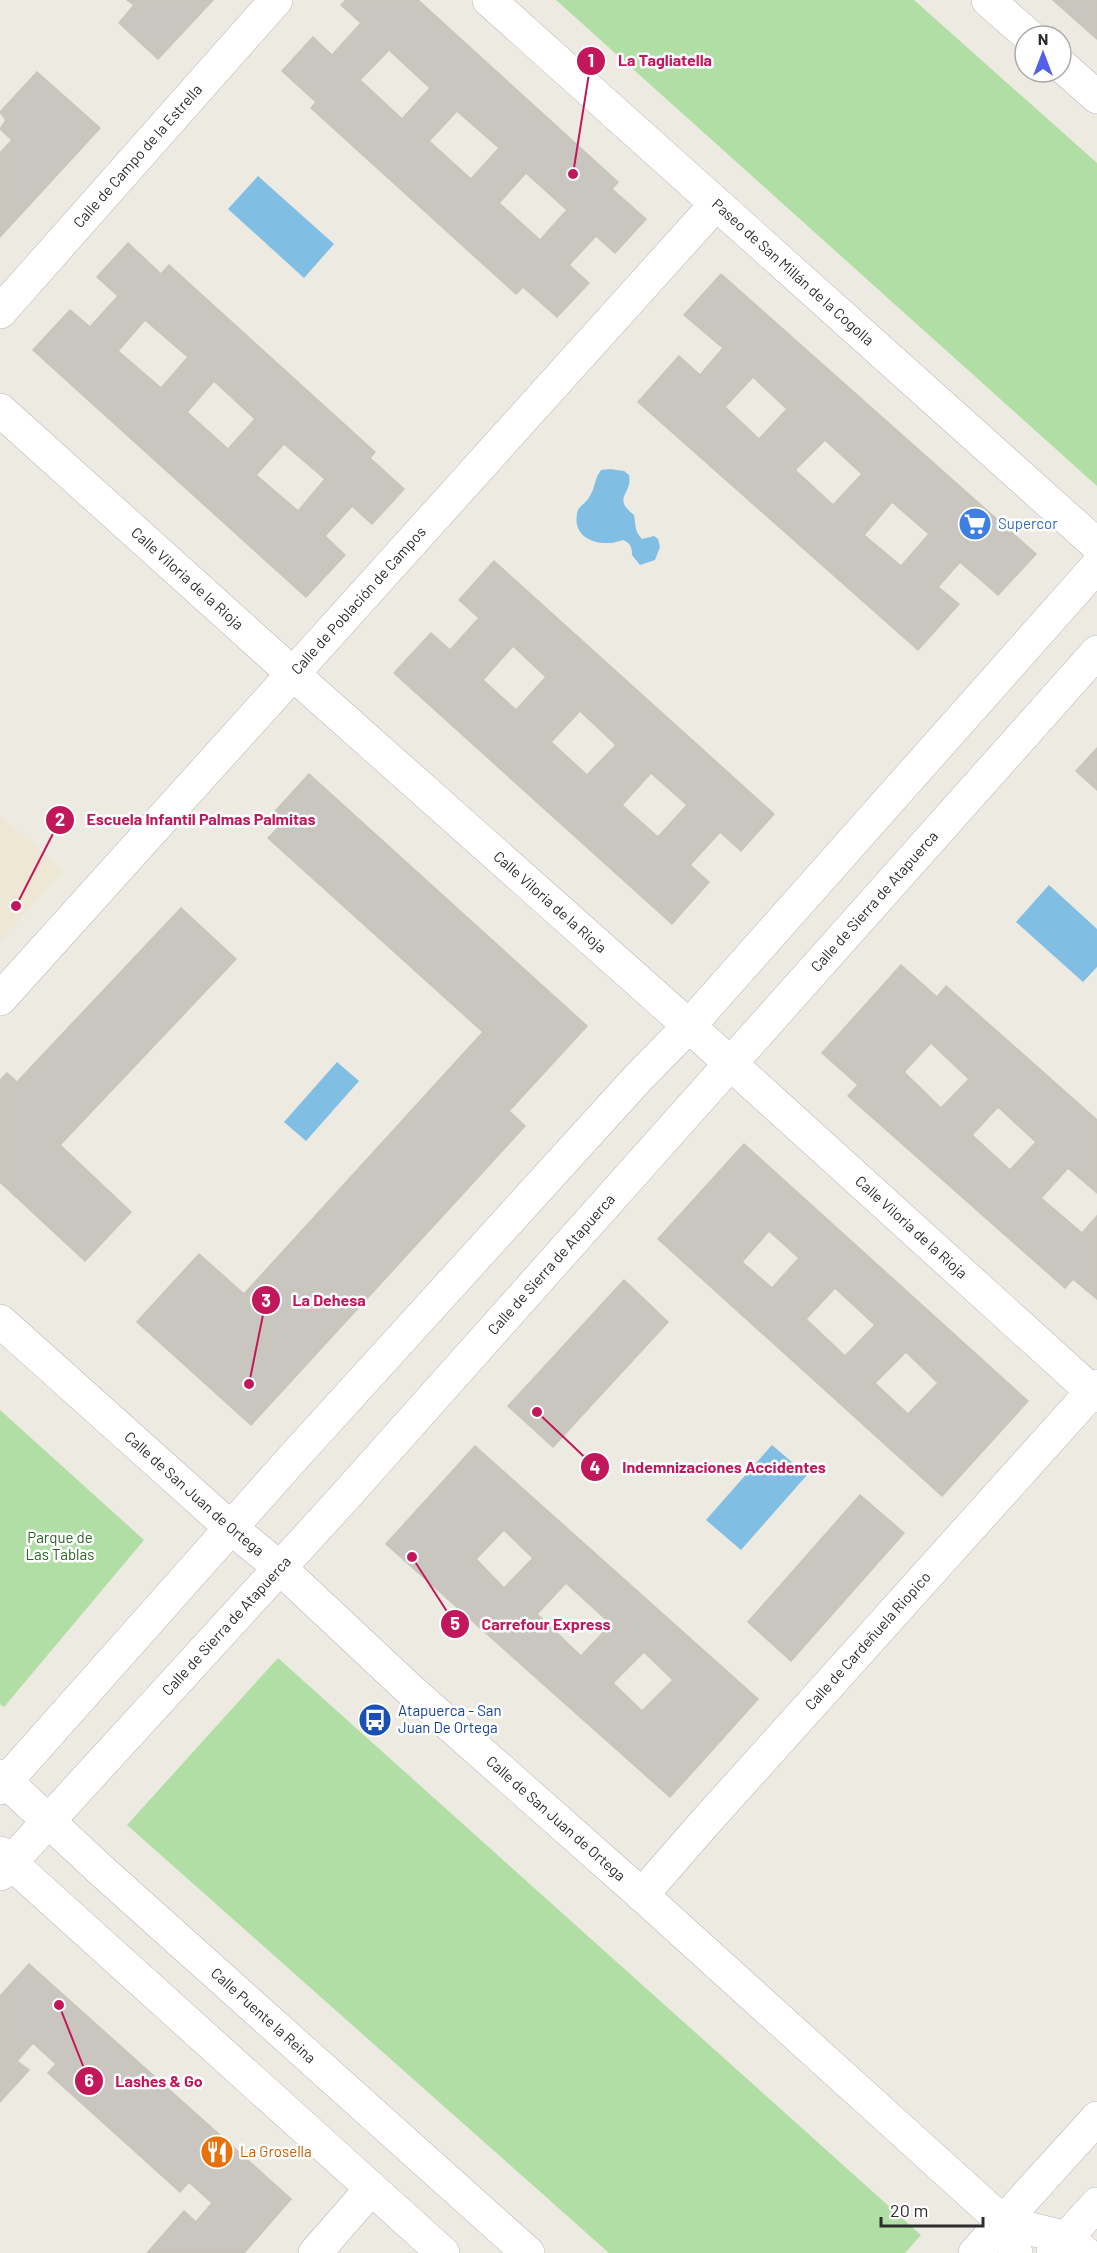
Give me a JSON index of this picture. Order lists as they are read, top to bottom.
{
  "streets": {
    "street": [
      "Calle de Campo de la Estrella",
      "Paseo de San Millán de la Cogolla",
      "Calle Viloria de la Rioja",
      "Calle de Población de Campos",
      "Calle de Sierra de Atapuerca",
      "Calle de San Juan de Ortega",
      "Calle de Cardeñuela Riopico",
      "Calle Puente la Reina"
    ]
  },
  "crossings": [
    ["Paseo de San Millán de la Cogolla", "Calle de Población de Campos"],
    ["Calle Viloria de la Rioja", "Calle de Población de Campos"],
    ["Calle Viloria de la Rioja", "Calle de Sierra de Atapuerca"],
    ["Calle Viloria de la Rioja", "Calle de Cardeñuela Riopico"],
    ["Calle de Sierra de Atapuerca", "Calle de San Juan de Ortega"],
    ["Calle de Sierra de Atapuerca", "Calle Puente la Reina"],
    ["Calle de San Juan de Ortega", "Calle de Cardeñuela Riopico"]
  ],
  "parks": ["Parque de Las Tablas"],
  "places": {
    "other": [
      "La Tagliatella",
      "Escuela Infantil Palmas Palmitas",
      "La Dehesa",
      "Indemnizaciones Accidentes",
      "Carrefour Express",
      "Lashes & Go"
    ],
    "supermarket": ["Supercor"],
    "bus stop": ["Atapuerca - San Juan De Ortega"],
    "restaurant": ["La Grosella"]
  },
  "scale_bar": "20 m",
  "north": "top"
}
